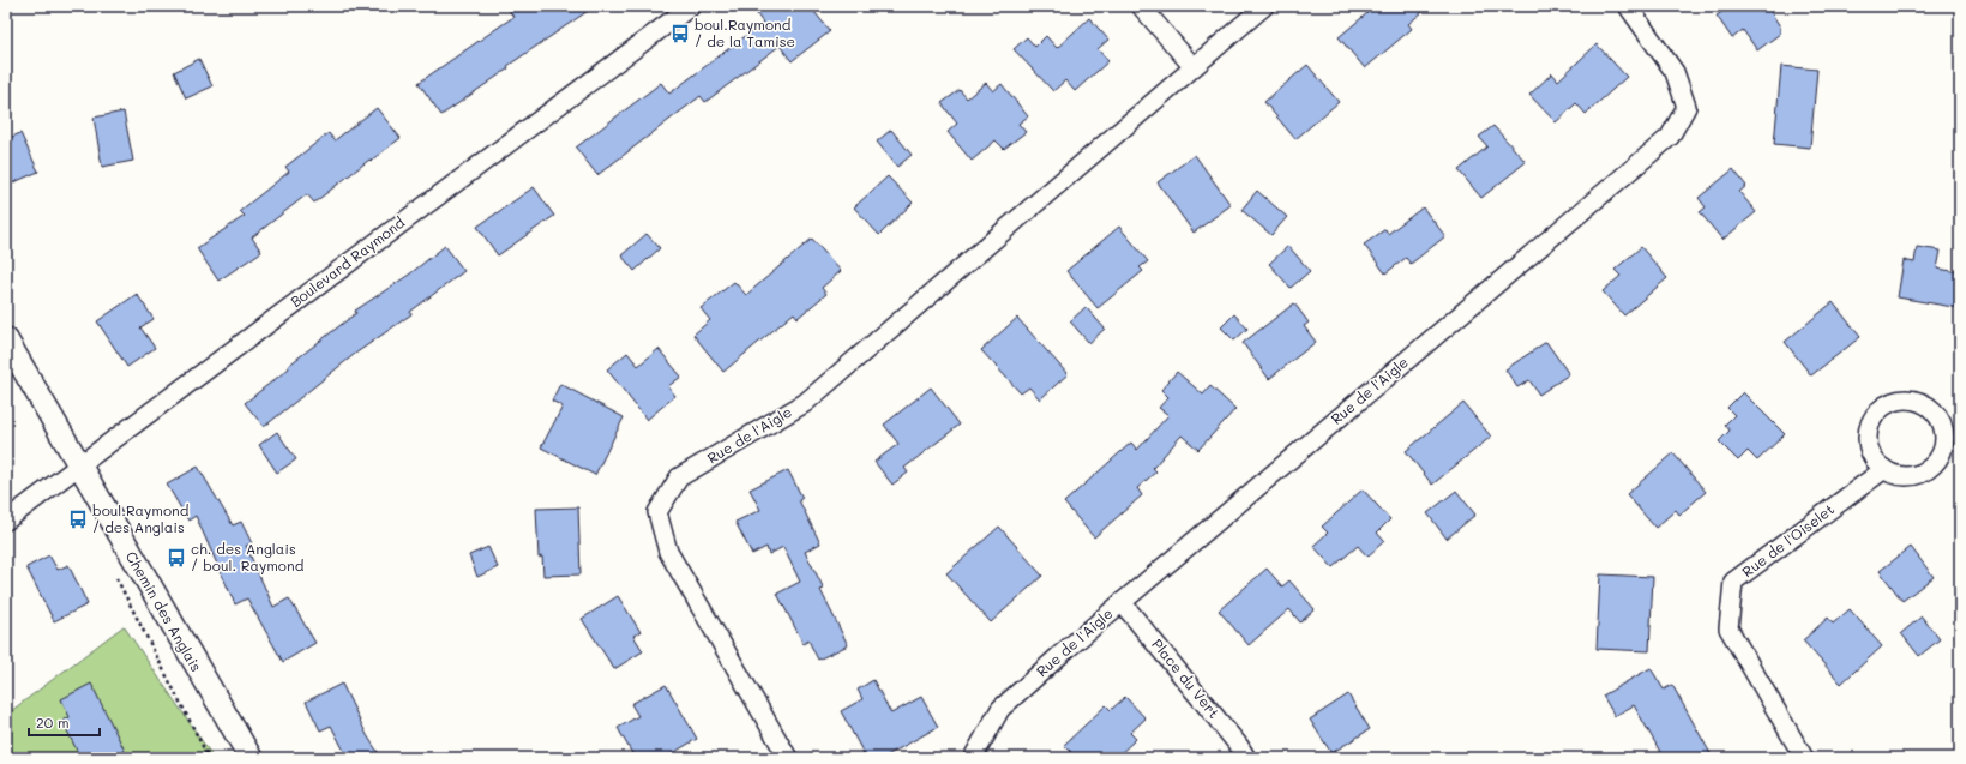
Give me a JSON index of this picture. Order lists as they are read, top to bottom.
{
  "streets": {
    "street": [
      "Boulevard Raymond",
      "Rue de l'Aigle",
      "Rue de l'Oiselet",
      "Chemin des Anglais",
      "Place du Vert"
    ]
  },
  "crossings": [
    ["Boulevard Raymond", "Chemin des Anglais"],
    ["Rue de l'Aigle", "Place du Vert"]
  ],
  "places": {
    "bus stop": ["boul.Raymond / de la Tamise", "boul.Raymond / des Anglais", "ch. des Anglais / boul. Raymond"]
  },
  "scale_bar": "20 m"
}
